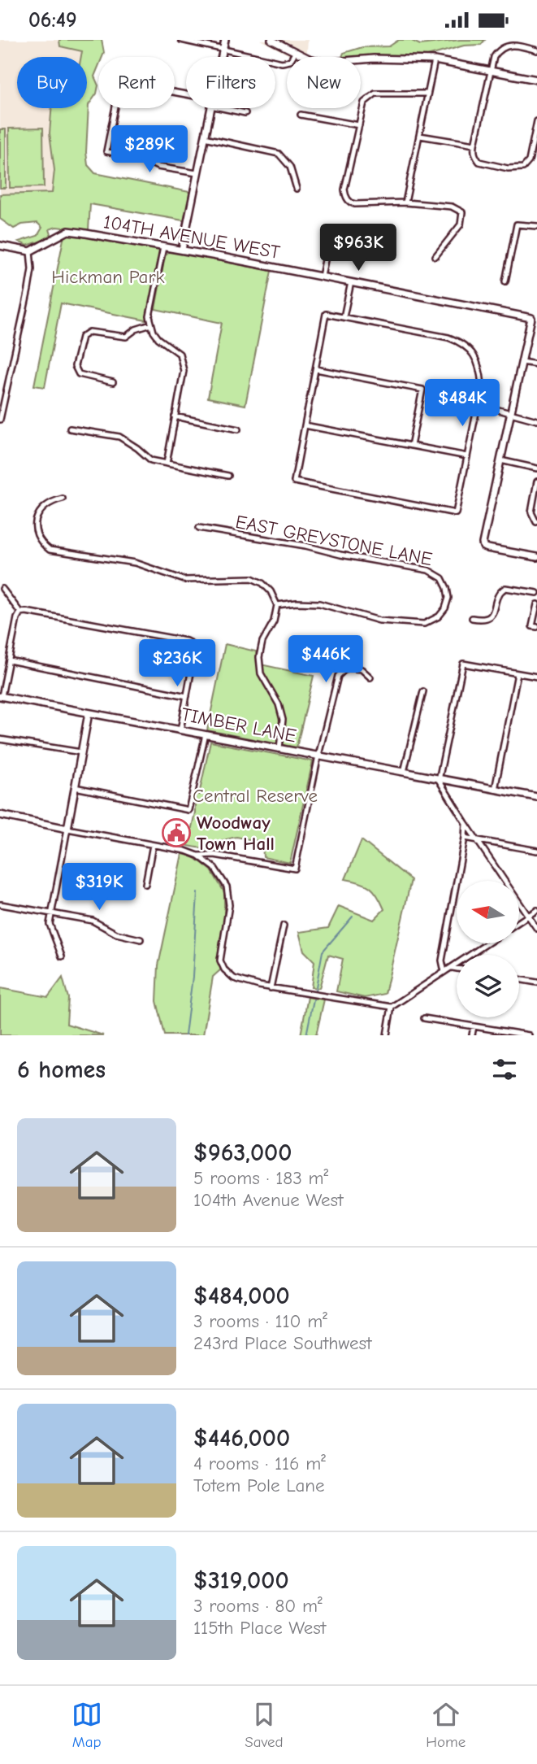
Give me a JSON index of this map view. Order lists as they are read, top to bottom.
{
  "streets": {
    "street": ["104TH AVENUE WEST", "EAST GREYSTONE LANE", "TIMBER LANE"]
  },
  "parks": ["Hickman Park", "Central Reserve"],
  "places": {
    "public building": ["Woodway Town Hall"]
  },
  "north": "left",
  "page": {
    "status": "06:49",
    "chip": [
      "Buy",
      "Rent",
      "Filters",
      "New"
    ],
    "price": [
      "$289K",
      "$963K",
      "$484K",
      "$446K",
      "$236K",
      "$319K"
    ],
    "heading": "6 homes",
    "list": [
      {
        "name": "$963,000",
        "note": "5 rooms · 183 m² · 104th Avenue West"
      },
      {
        "name": "$484,000",
        "note": "3 rooms · 110 m² · 243rd Place Southwest"
      },
      {
        "name": "$446,000",
        "note": "4 rooms · 116 m² · Totem Pole Lane"
      },
      {
        "name": "$319,000",
        "note": "3 rooms · 80 m² · 115th Place West"
      }
    ],
    "tabs": ["Map", "Saved", "Home"]
  }
}
